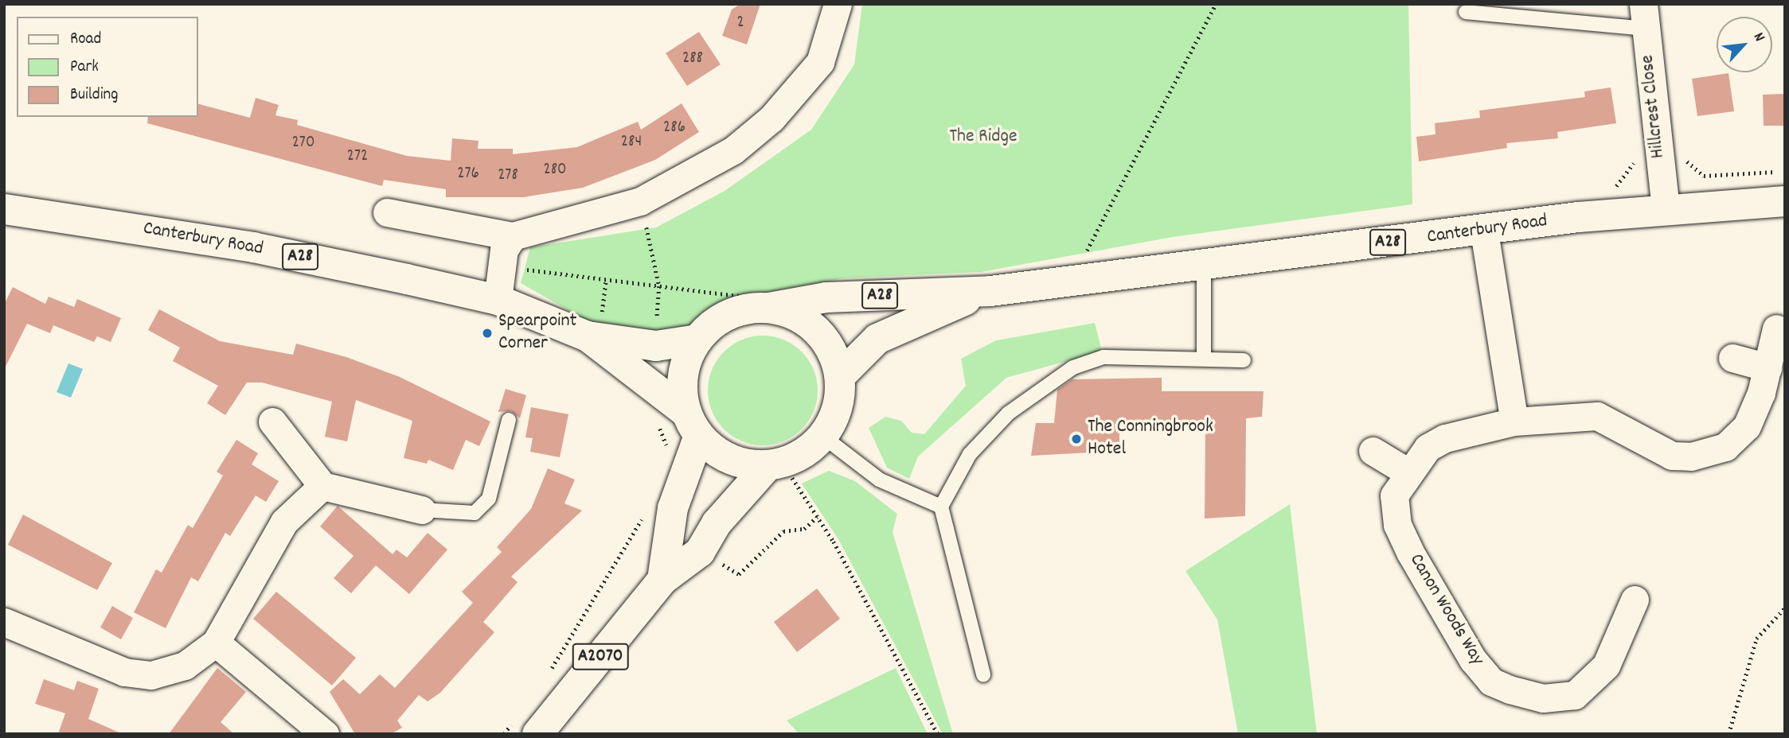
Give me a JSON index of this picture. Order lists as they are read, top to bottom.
{
  "streets": {
    "main road": ["Canterbury Road", "A28", "A2070"],
    "street": ["Hillcrest Close", "Canon Woods Way"]
  },
  "crossings": [
    ["Hillcrest Close", "Canterbury Road"],
    ["Canterbury Road", "A2070"]
  ],
  "parks": ["The Ridge"],
  "places": ["Spearpoint Corner", "The Conningbrook Hotel"],
  "house_numbers": [
    "2",
    "288",
    "286",
    "284",
    "270",
    "272",
    "280",
    "276",
    "278"
  ],
  "legend": ["Road", "Park", "Building"],
  "north": "top right"
}
